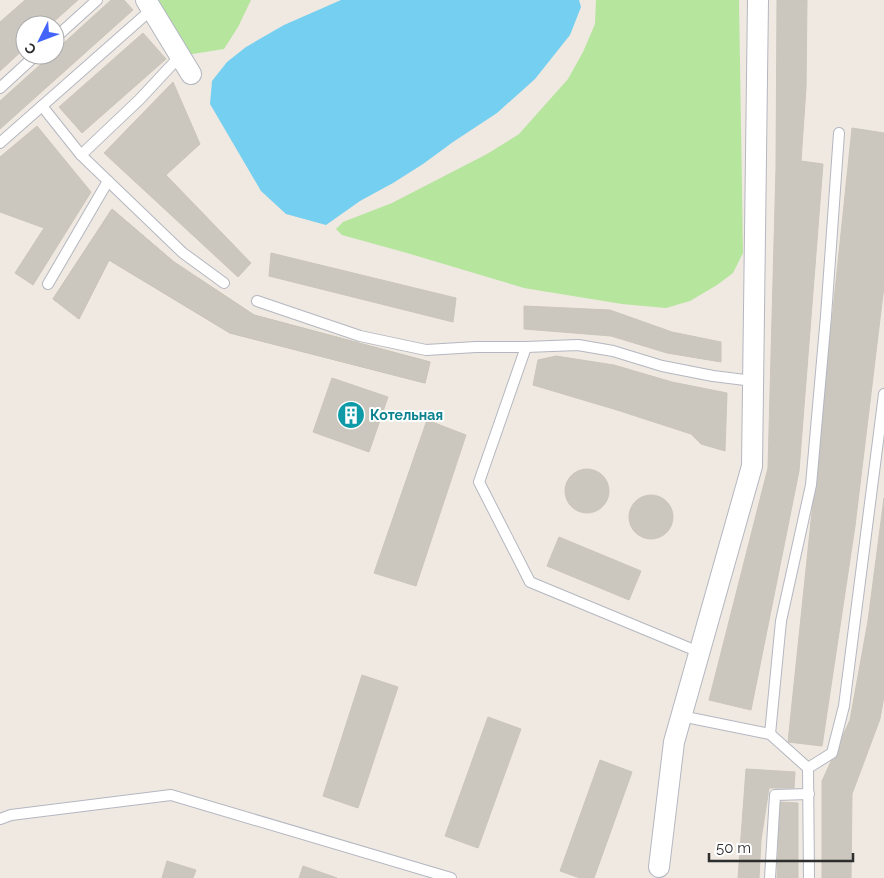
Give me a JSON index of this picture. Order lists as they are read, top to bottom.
{
  "places": {
    "building": ["Котельная"]
  },
  "scale_bar": "50 m",
  "north": "bottom left"
}
